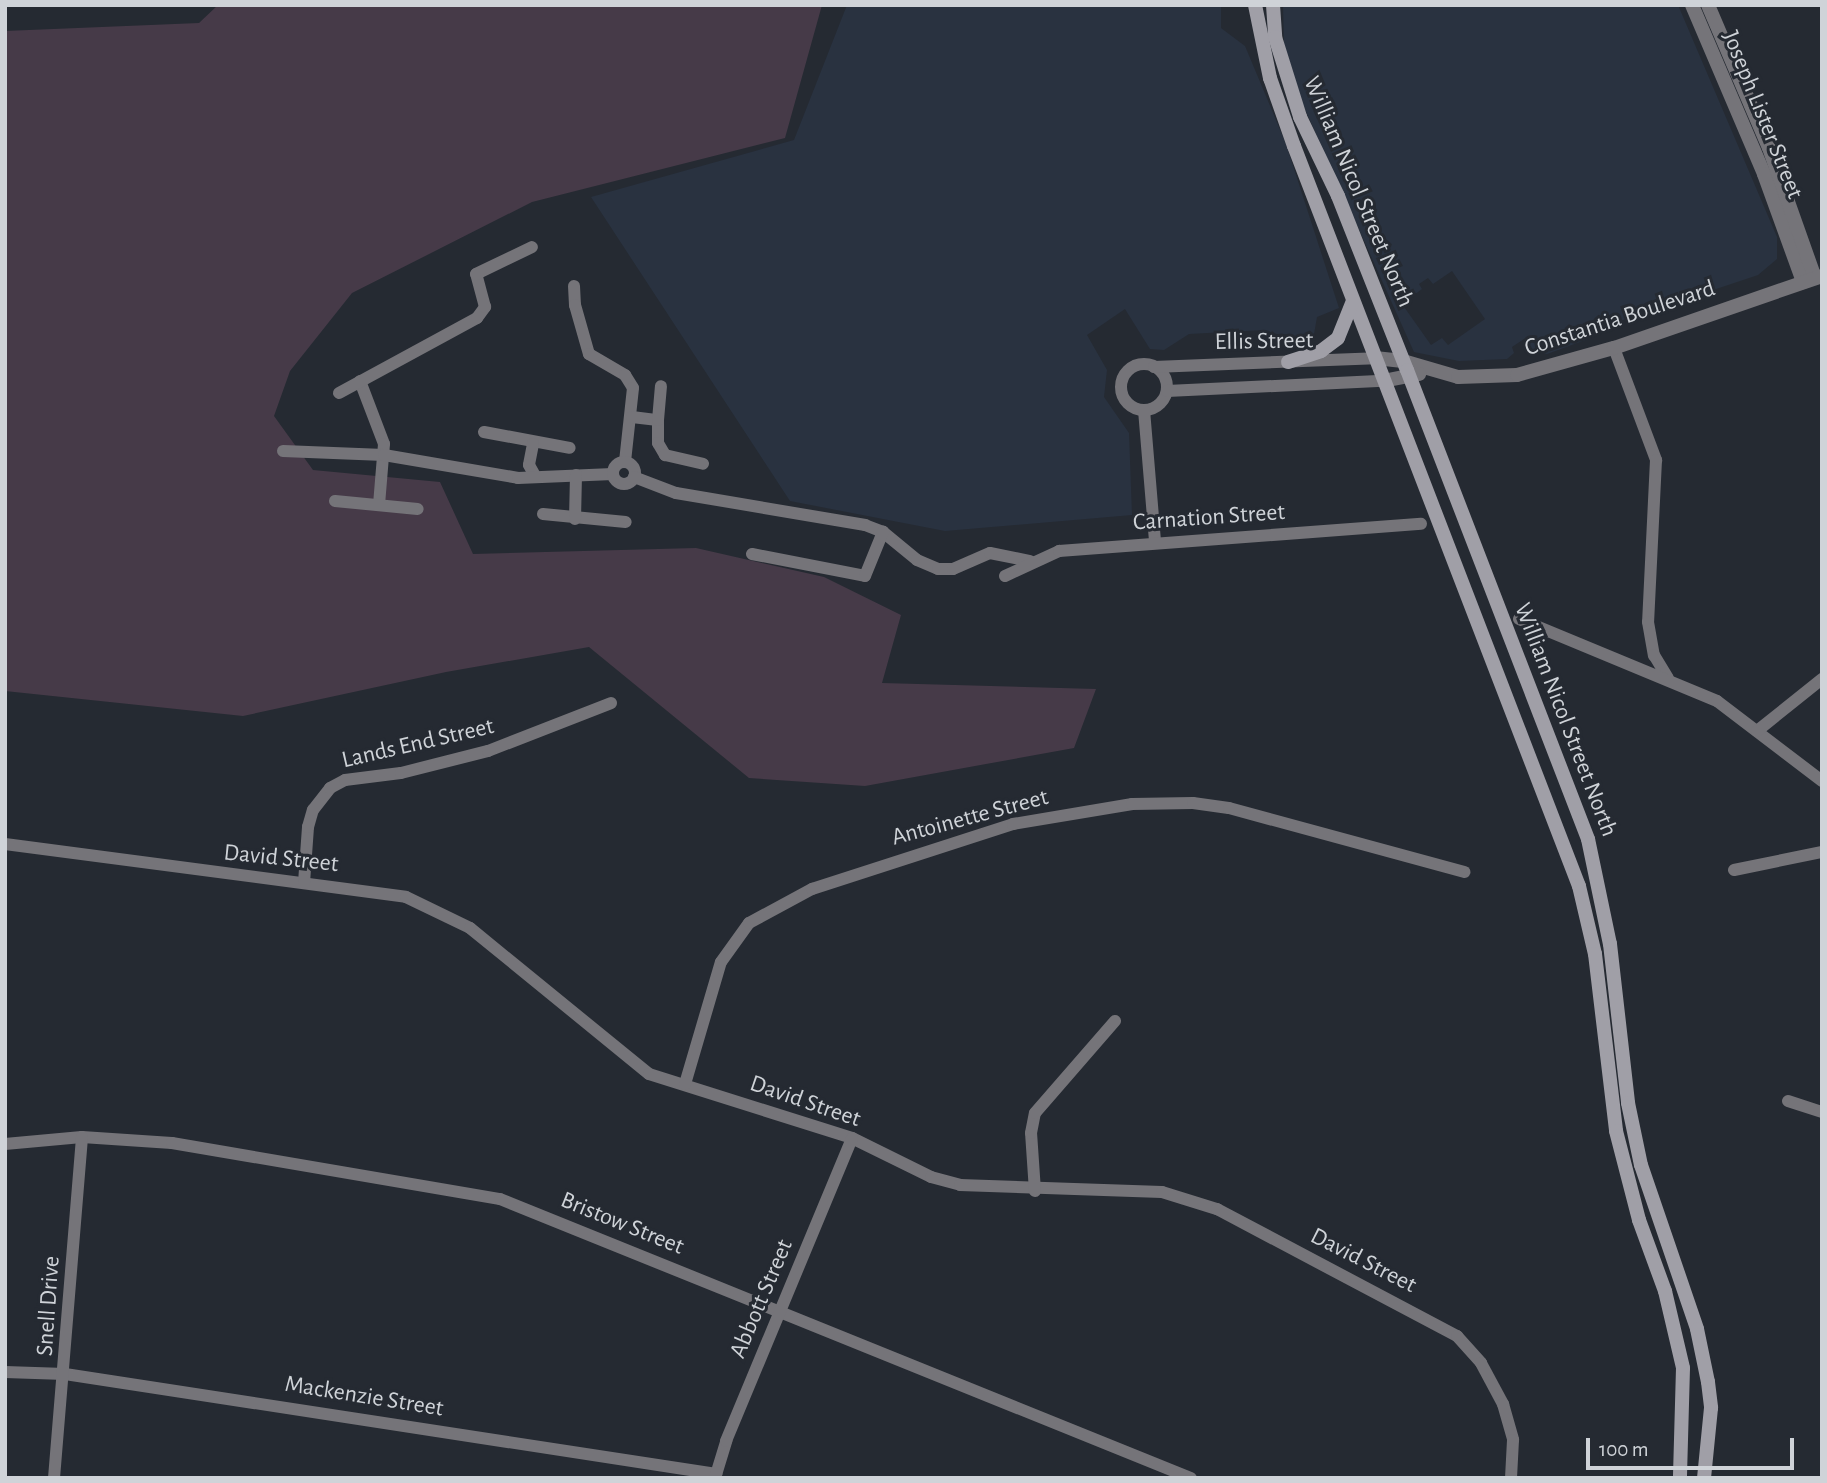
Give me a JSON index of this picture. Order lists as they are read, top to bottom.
{
  "streets": {
    "main road": ["William Nicol Street North"],
    "street": [
      "Joseph Lister Street",
      "Constantia Boulevard",
      "Ellis Street",
      "Carnation Street",
      "Lands End Street",
      "Antoinette Street",
      "David Street",
      "Bristow Street",
      "Abbott Street",
      "Snell Drive",
      "Mackenzie Street"
    ]
  },
  "crossings": [
    ["Joseph Lister Street", "Constantia Boulevard"],
    ["William Nicol Street North", "Constantia Boulevard"],
    ["William Nicol Street North", "Ellis Street"],
    ["Constantia Boulevard", "Ellis Street"],
    ["Lands End Street", "David Street"],
    ["Antoinette Street", "David Street"],
    ["David Street", "Abbott Street"],
    ["Bristow Street", "Abbott Street"],
    ["Bristow Street", "Snell Drive"],
    ["Abbott Street", "Mackenzie Street"],
    ["Snell Drive", "Mackenzie Street"]
  ],
  "scale_bar": "100 m"
}
